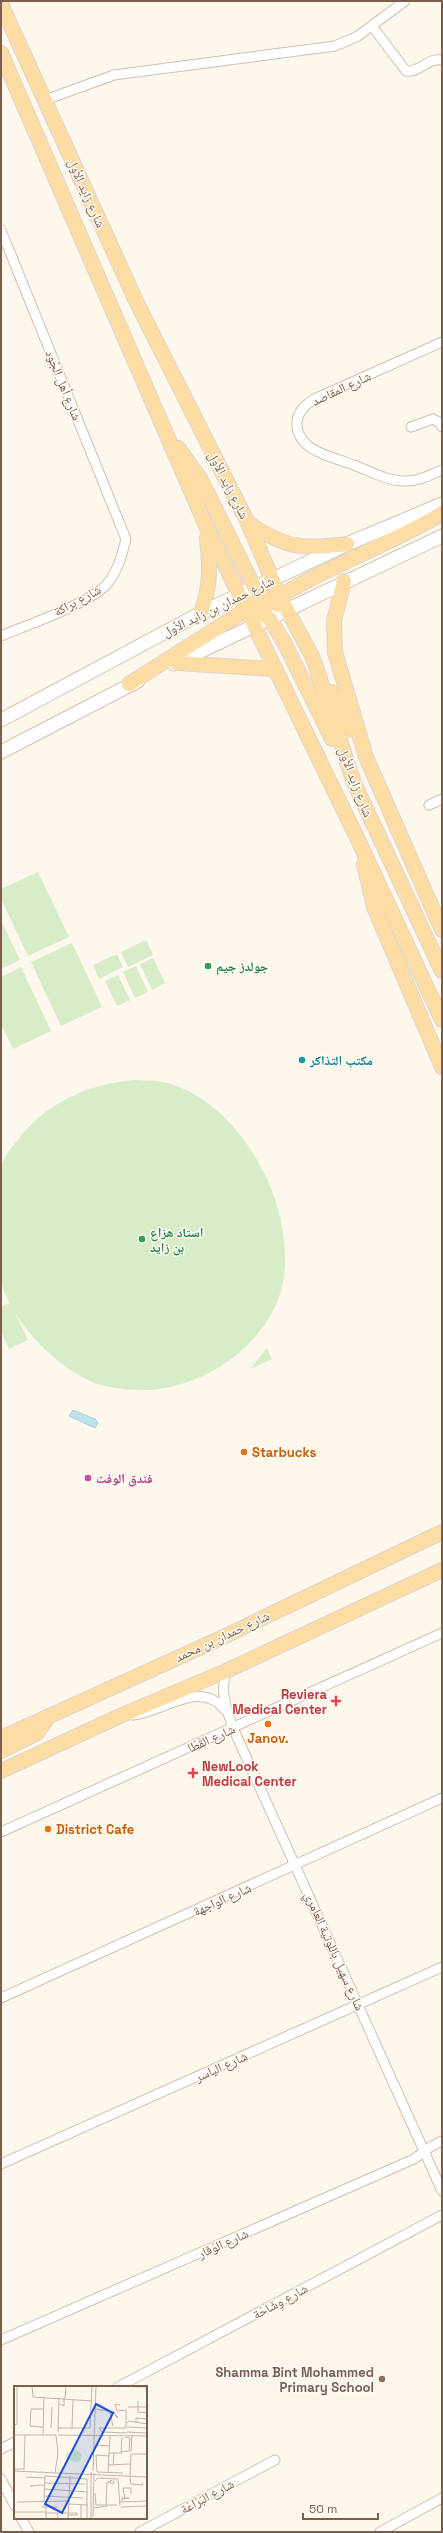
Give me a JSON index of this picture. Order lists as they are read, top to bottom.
{
  "streets": {
    "main road": ["شارع زايد الأول", "شارع حمدان بن زايد الأول", "شارع حمدان بن محمد"],
    "street": [
      "شارع أهل الجُود",
      "شارع المقاصد",
      "شارع براكة",
      "شارع القَطَا",
      "شارع الواجهة",
      "شارع سهيل باللوتية العامري",
      "شارع الياسر",
      "شارع الوَقار",
      "شارع وِشَاحَة",
      "شارع البَرَاعَة"
    ]
  },
  "crossings": [
    ["شارع زايد الأول", "شارع حمدان بن زايد الأول"],
    ["شارع أهل الجُود", "شارع براكة"],
    ["شارع القَطَا", "شارع سهيل باللوتية العامري"],
    ["شارع الواجهة", "شارع سهيل باللوتية العامري"],
    ["شارع سهيل باللوتية العامري", "شارع الياسر"],
    ["شارع سهيل باللوتية العامري", "شارع الوَقار"]
  ],
  "places": {
    "other": [
      "جولدز جيم",
      "مكتب التذاكر",
      "استاد هزاع بن زايد",
      "Starbucks",
      "فندق الوفت",
      "Janov.",
      "District Cafe",
      "Shamma Bint Mohammed Primary School"
    ],
    "health": ["Reviera Medical Center", "NewLook Medical Center"]
  },
  "scale_bar": "50 m"
}
